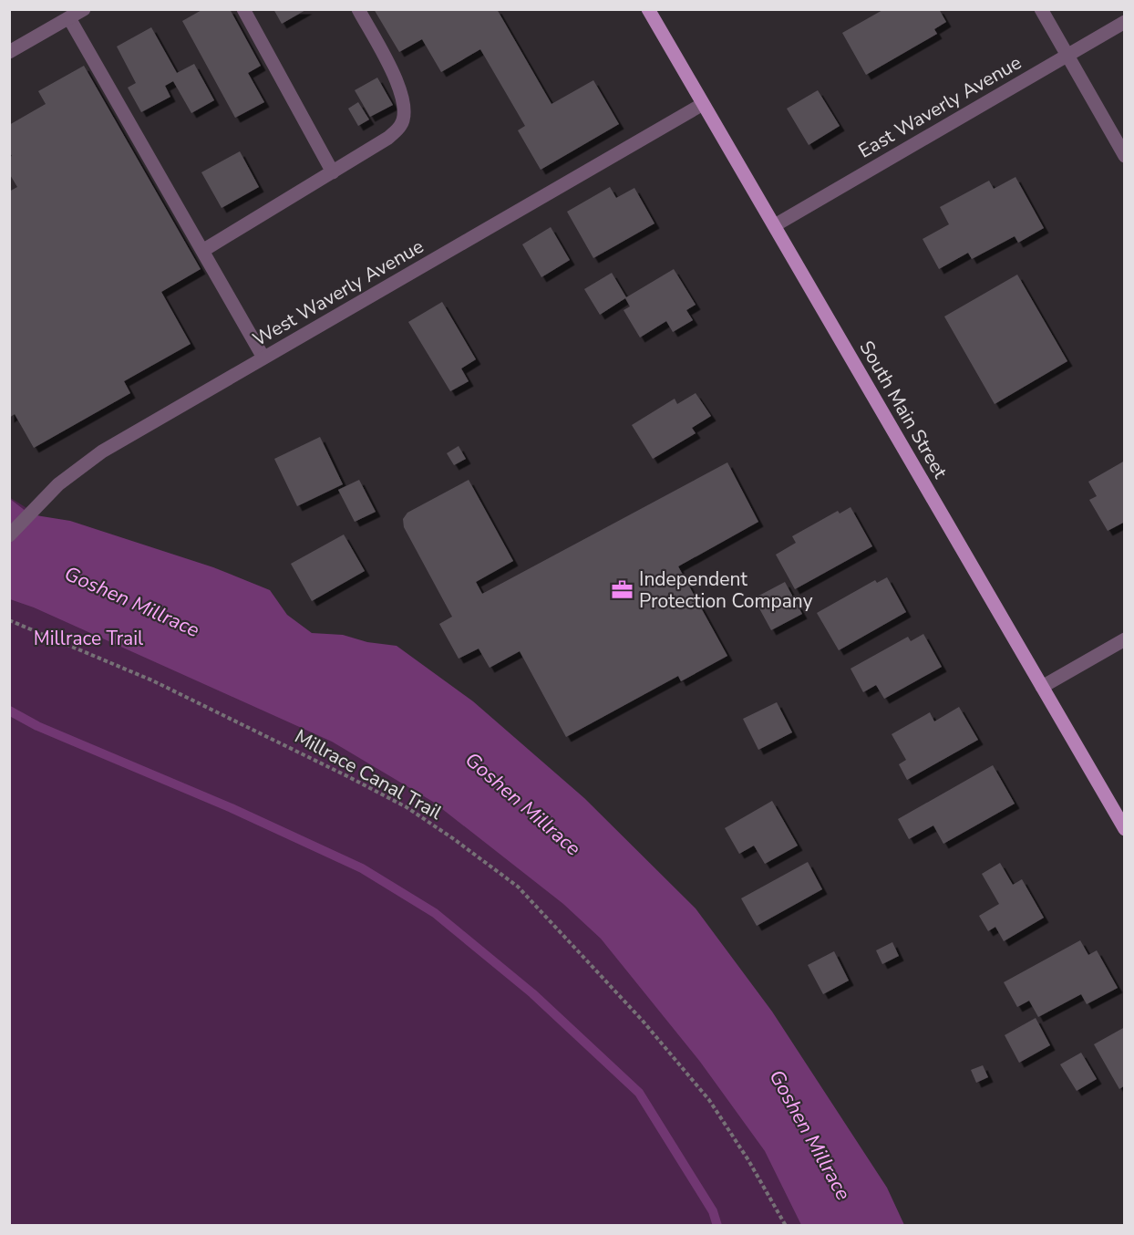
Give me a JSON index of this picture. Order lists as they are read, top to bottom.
{
  "streets": {
    "main road": ["South Main Street"],
    "street": ["East Waverly Avenue", "West Waverly Avenue"],
    "path": ["Millrace Canal Trail"]
  },
  "crossings": [
    ["East Waverly Avenue", "South Main Street"],
    ["West Waverly Avenue", "South Main Street"]
  ],
  "water": ["Goshen Millrace"],
  "parks": ["Millrace Trail"],
  "places": {
    "office": ["Independent Protection Company"]
  }
}
